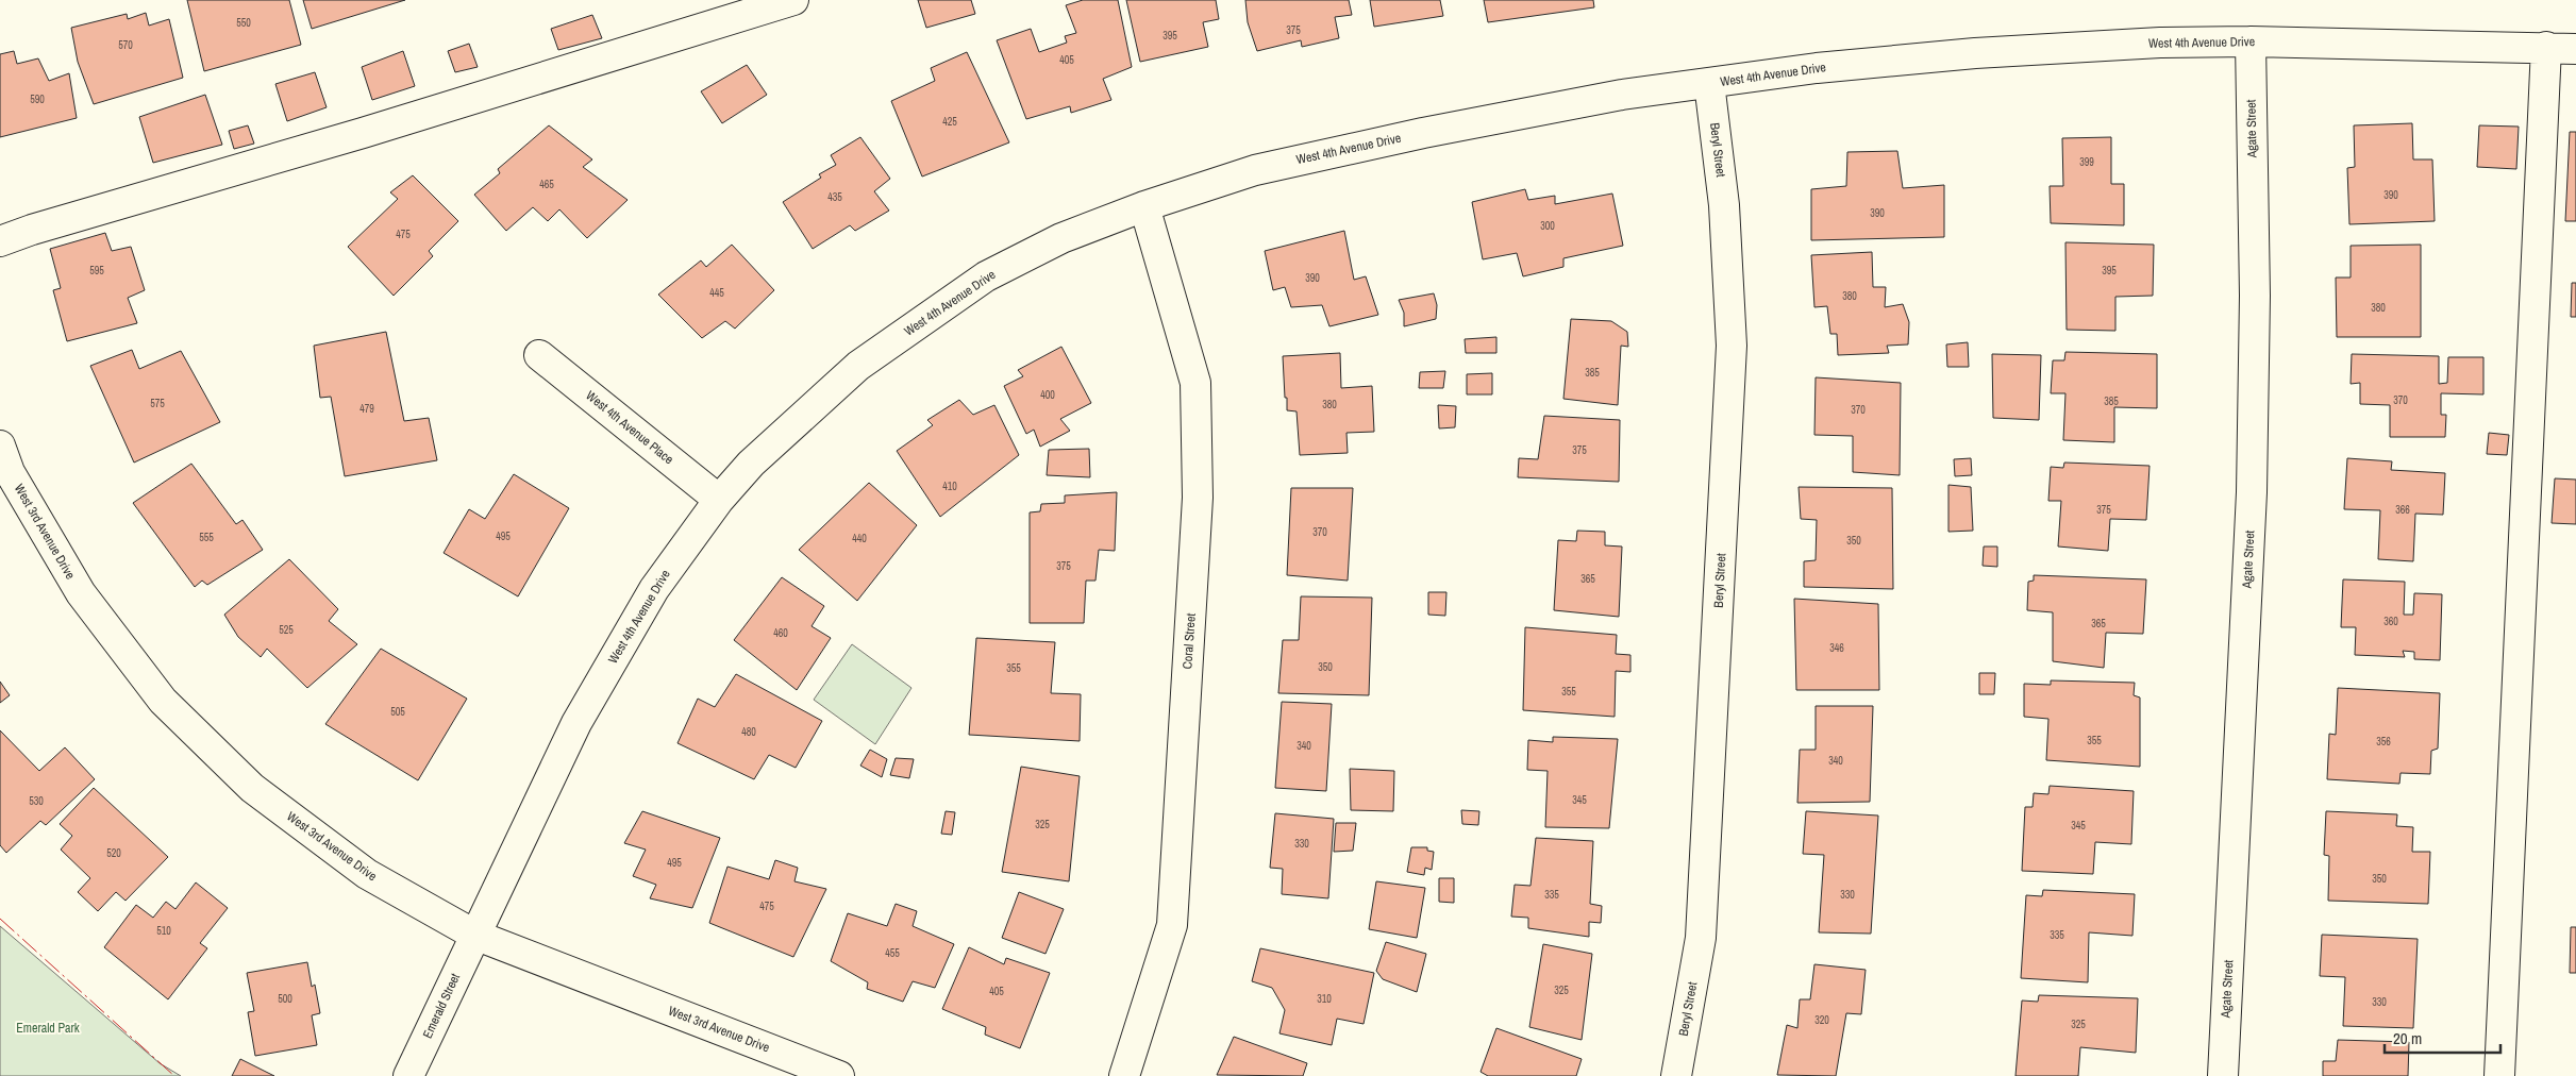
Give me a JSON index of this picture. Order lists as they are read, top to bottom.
{
  "streets": {
    "street": [
      "West 4th Avenue Drive",
      "Agate Street",
      "Beryl Street",
      "West 4th Avenue Place",
      "West 3rd Avenue Drive",
      "Coral Street",
      "Emerald Street"
    ]
  },
  "crossings": [
    ["West 4th Avenue Drive", "Agate Street"],
    ["West 4th Avenue Drive", "Beryl Street"],
    ["West 4th Avenue Drive", "West 4th Avenue Place"],
    ["West 4th Avenue Drive", "West 3rd Avenue Drive"],
    ["West 4th Avenue Drive", "Coral Street"],
    ["West 4th Avenue Drive", "Emerald Street"],
    ["West 3rd Avenue Drive", "Emerald Street"]
  ],
  "parks": ["Emerald Park"],
  "house_numbers": [
    "550",
    "375",
    "395",
    "570",
    "405",
    "590",
    "425",
    "399",
    "465",
    "390",
    "435",
    "390",
    "300",
    "475",
    "595",
    "395",
    "390",
    "445",
    "380",
    "380",
    "385",
    "400",
    "370",
    "385",
    "575",
    "380",
    "479",
    "370",
    "375",
    "410",
    "375",
    "366",
    "370",
    "495",
    "555",
    "440",
    "350",
    "375",
    "365",
    "360",
    "365",
    "525",
    "460",
    "346",
    "350",
    "355",
    "355",
    "505",
    "480",
    "355",
    "356",
    "340",
    "340",
    "345",
    "530",
    "325",
    "345",
    "330",
    "520",
    "495",
    "350",
    "335",
    "330",
    "475",
    "510",
    "335",
    "455",
    "325",
    "405",
    "500",
    "310",
    "330",
    "320",
    "325"
  ],
  "scale_bar": "20 m"
}
